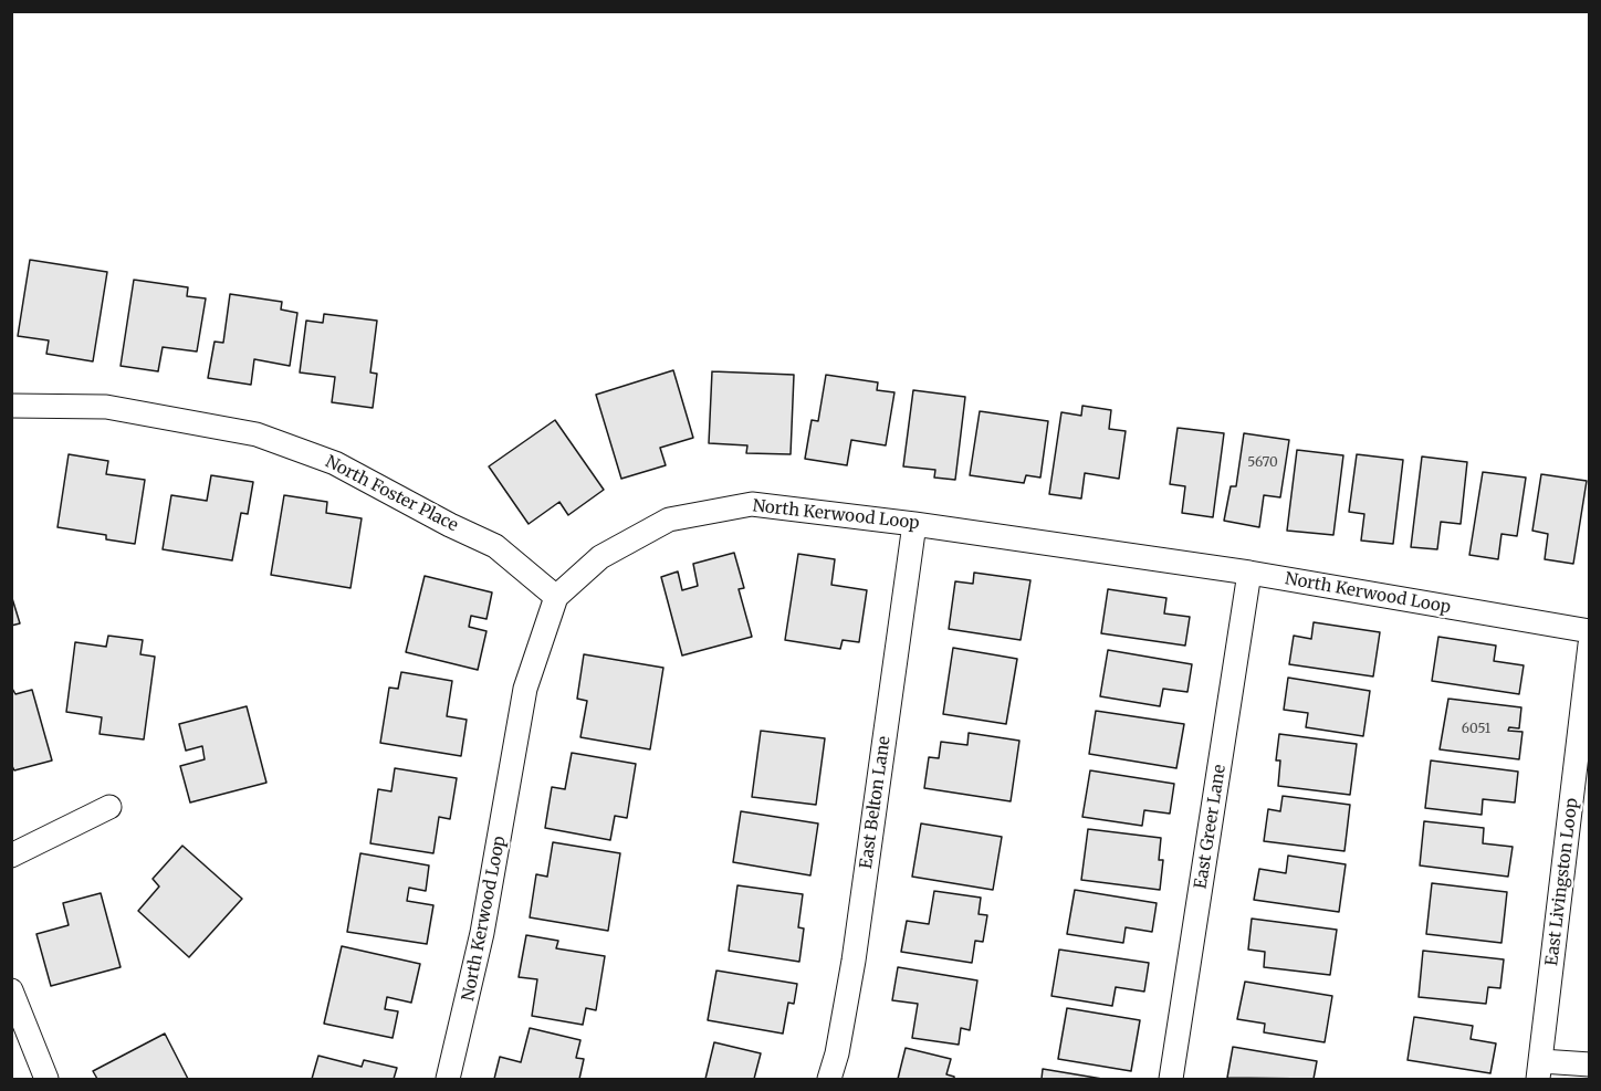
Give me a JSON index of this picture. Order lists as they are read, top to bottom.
{
  "streets": {
    "street": [
      "North Foster Place",
      "North Kerwood Loop",
      "East Belton Lane",
      "East Greer Lane",
      "East Livingston Loop"
    ]
  },
  "crossings": [
    ["North Foster Place", "North Kerwood Loop"],
    ["North Kerwood Loop", "East Belton Lane"],
    ["North Kerwood Loop", "East Greer Lane"]
  ],
  "house_numbers": ["5670", "6051"]
}
